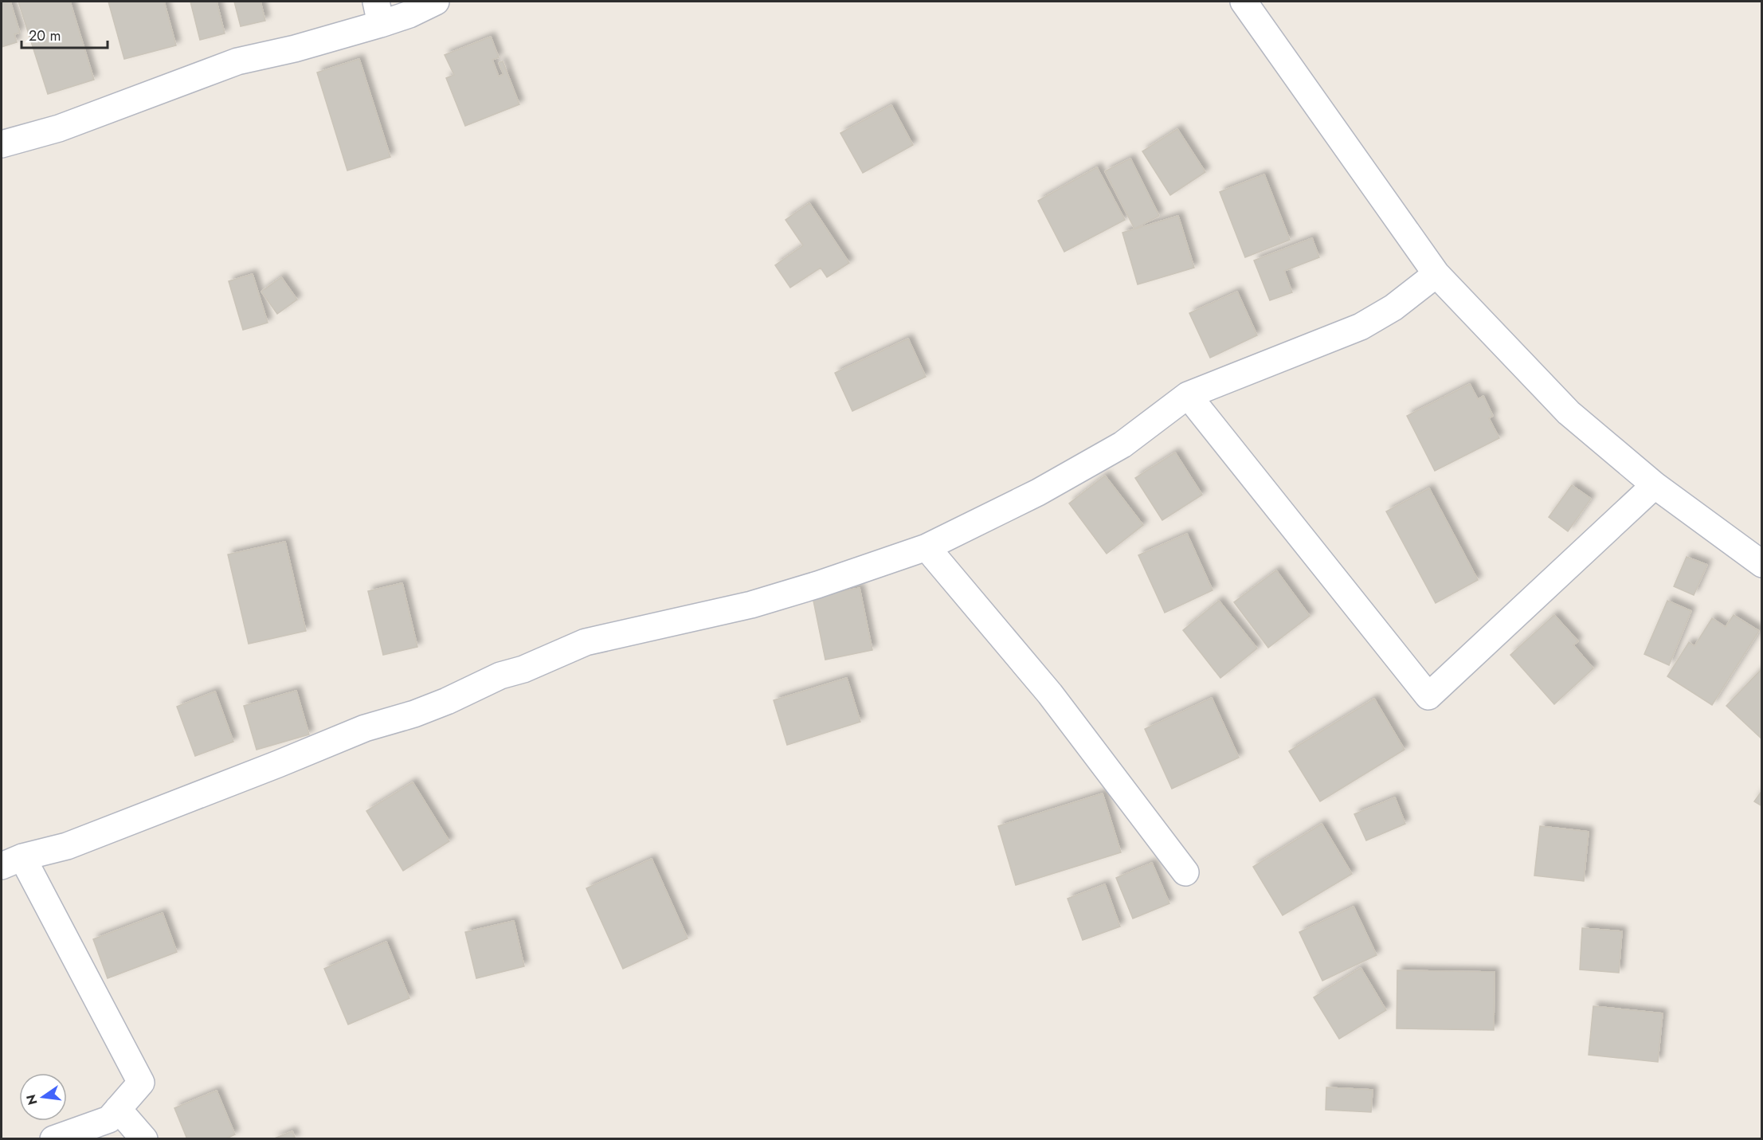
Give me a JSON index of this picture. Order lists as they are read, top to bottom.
{
  "scale_bar": "20 m",
  "north": "left"
}
